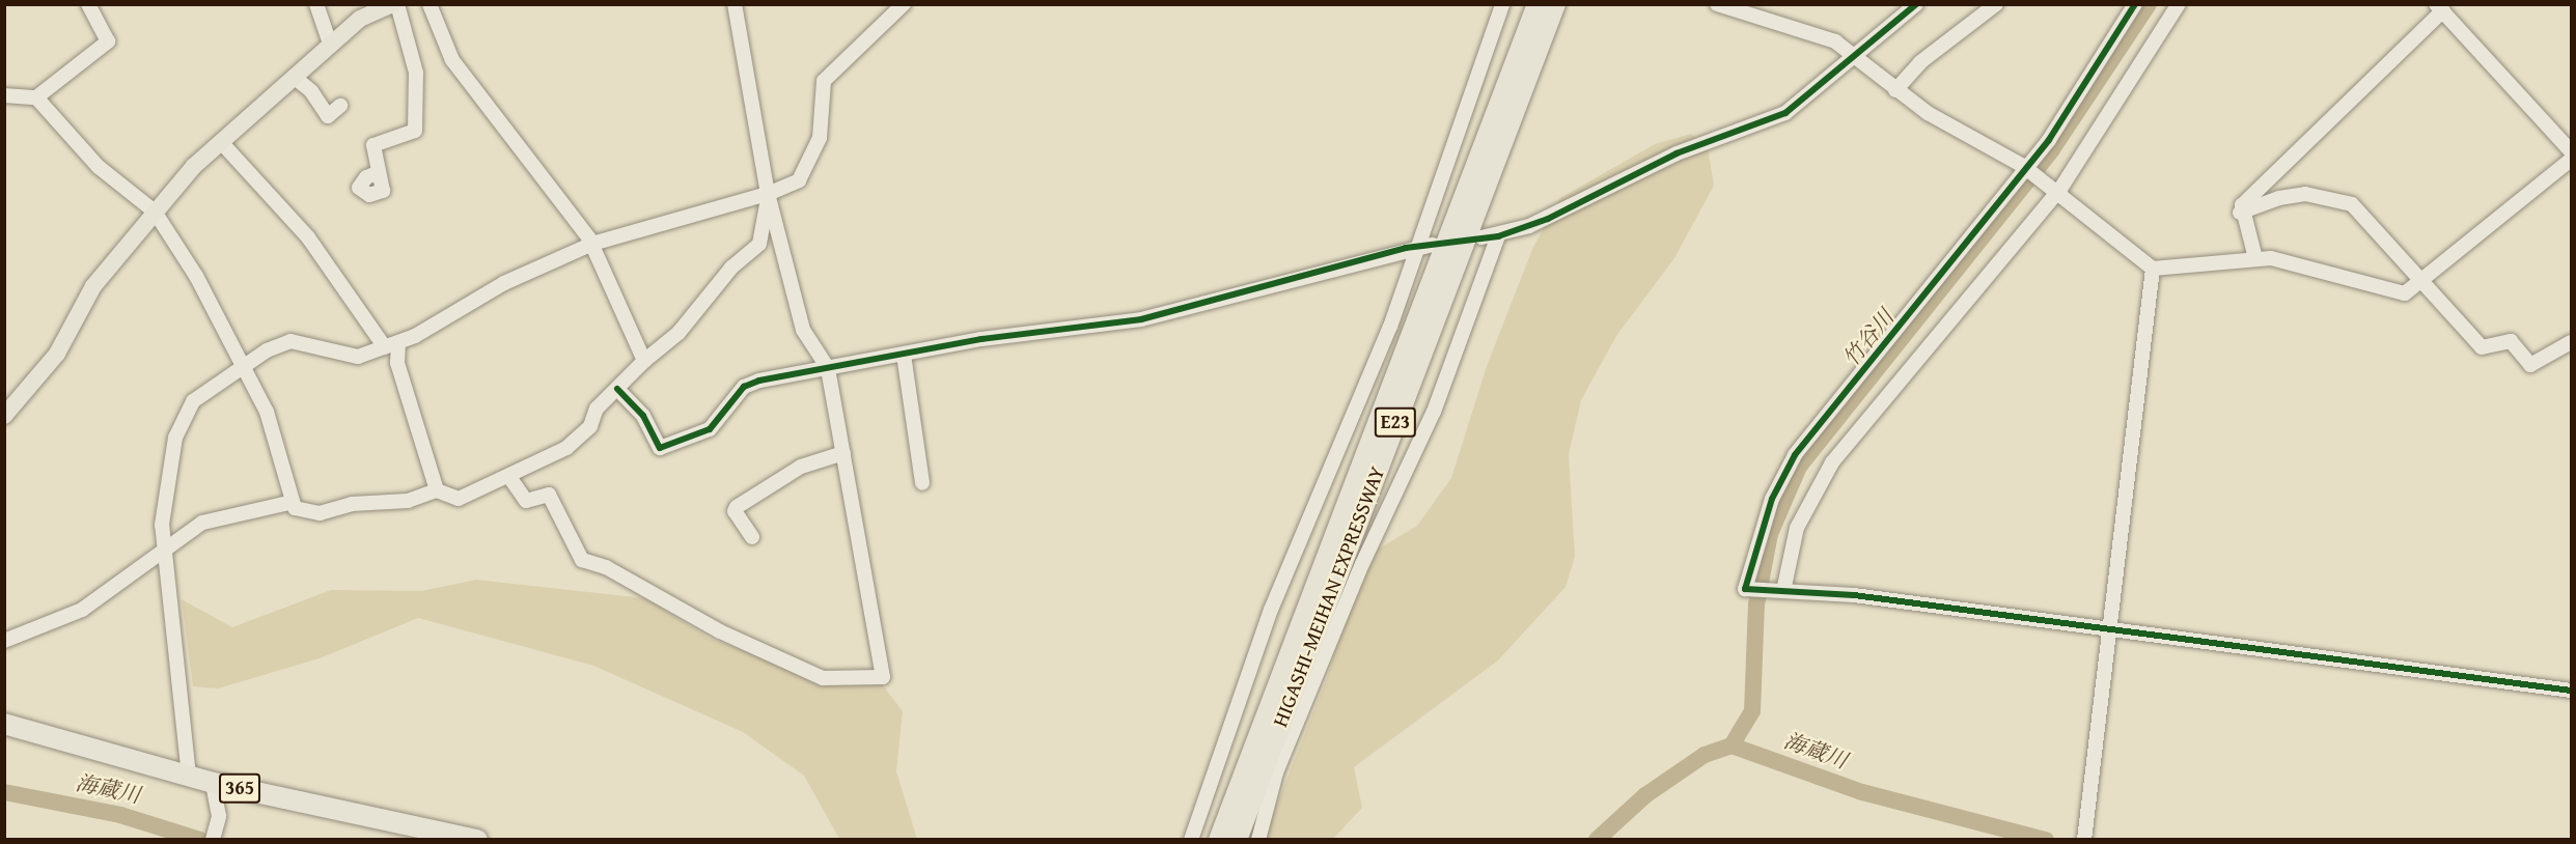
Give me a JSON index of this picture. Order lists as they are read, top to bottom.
{
  "streets": {
    "highway": ["E23", "HIGASHI-MEIHAN EXPRESSWAY", "365"]
  },
  "water": ["竹谷川", "海蔵川"]
}
